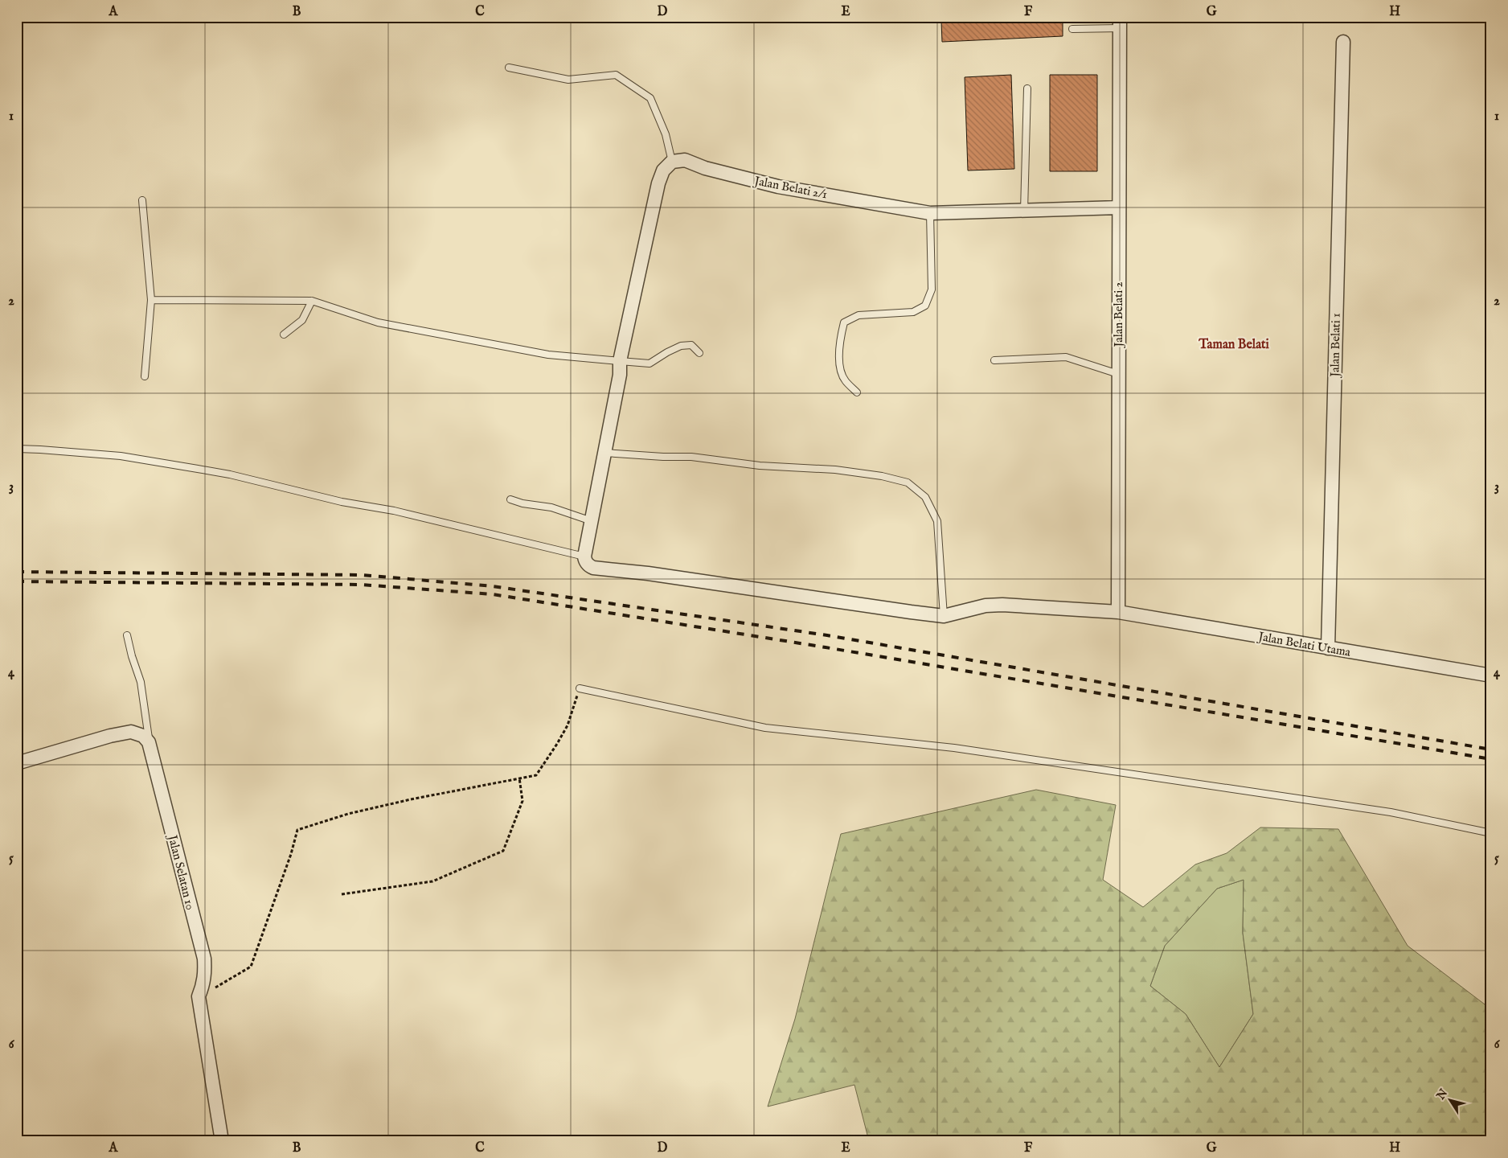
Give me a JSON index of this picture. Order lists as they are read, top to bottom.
{
  "streets": {
    "street": [
      "Jalan Belati 2/1",
      "Jalan Belati 2",
      "Jalan Belati 1",
      "Jalan Belati Utama",
      "Jalan Selatan 10"
    ]
  },
  "crossings": [
    ["Jalan Belati 2/1", "Jalan Belati 2"],
    ["Jalan Belati 2", "Jalan Belati Utama"],
    ["Jalan Belati 1", "Jalan Belati Utama"]
  ],
  "districts": ["Taman Belati"],
  "north": "top left",
  "grid": {
    "columns": [
      "A",
      "B",
      "C",
      "D",
      "E",
      "F",
      "G",
      "H"
    ],
    "rows": [
      "1",
      "2",
      "3",
      "4",
      "5",
      "6"
    ]
  }
}
